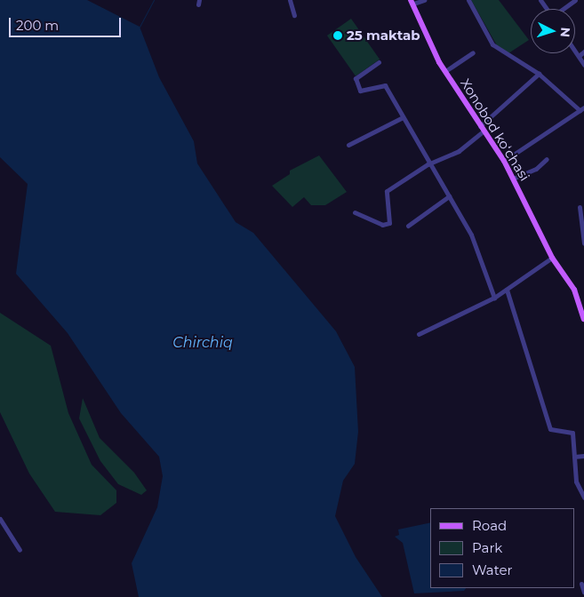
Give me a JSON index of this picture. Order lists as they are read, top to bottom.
{
  "streets": {
    "main road": ["Xonobod koʻchasi"]
  },
  "water": ["Chirchiq"],
  "places": ["25 maktab"],
  "legend": ["Road", "Park", "Water"],
  "scale_bar": "200 m",
  "north": "right"
}
